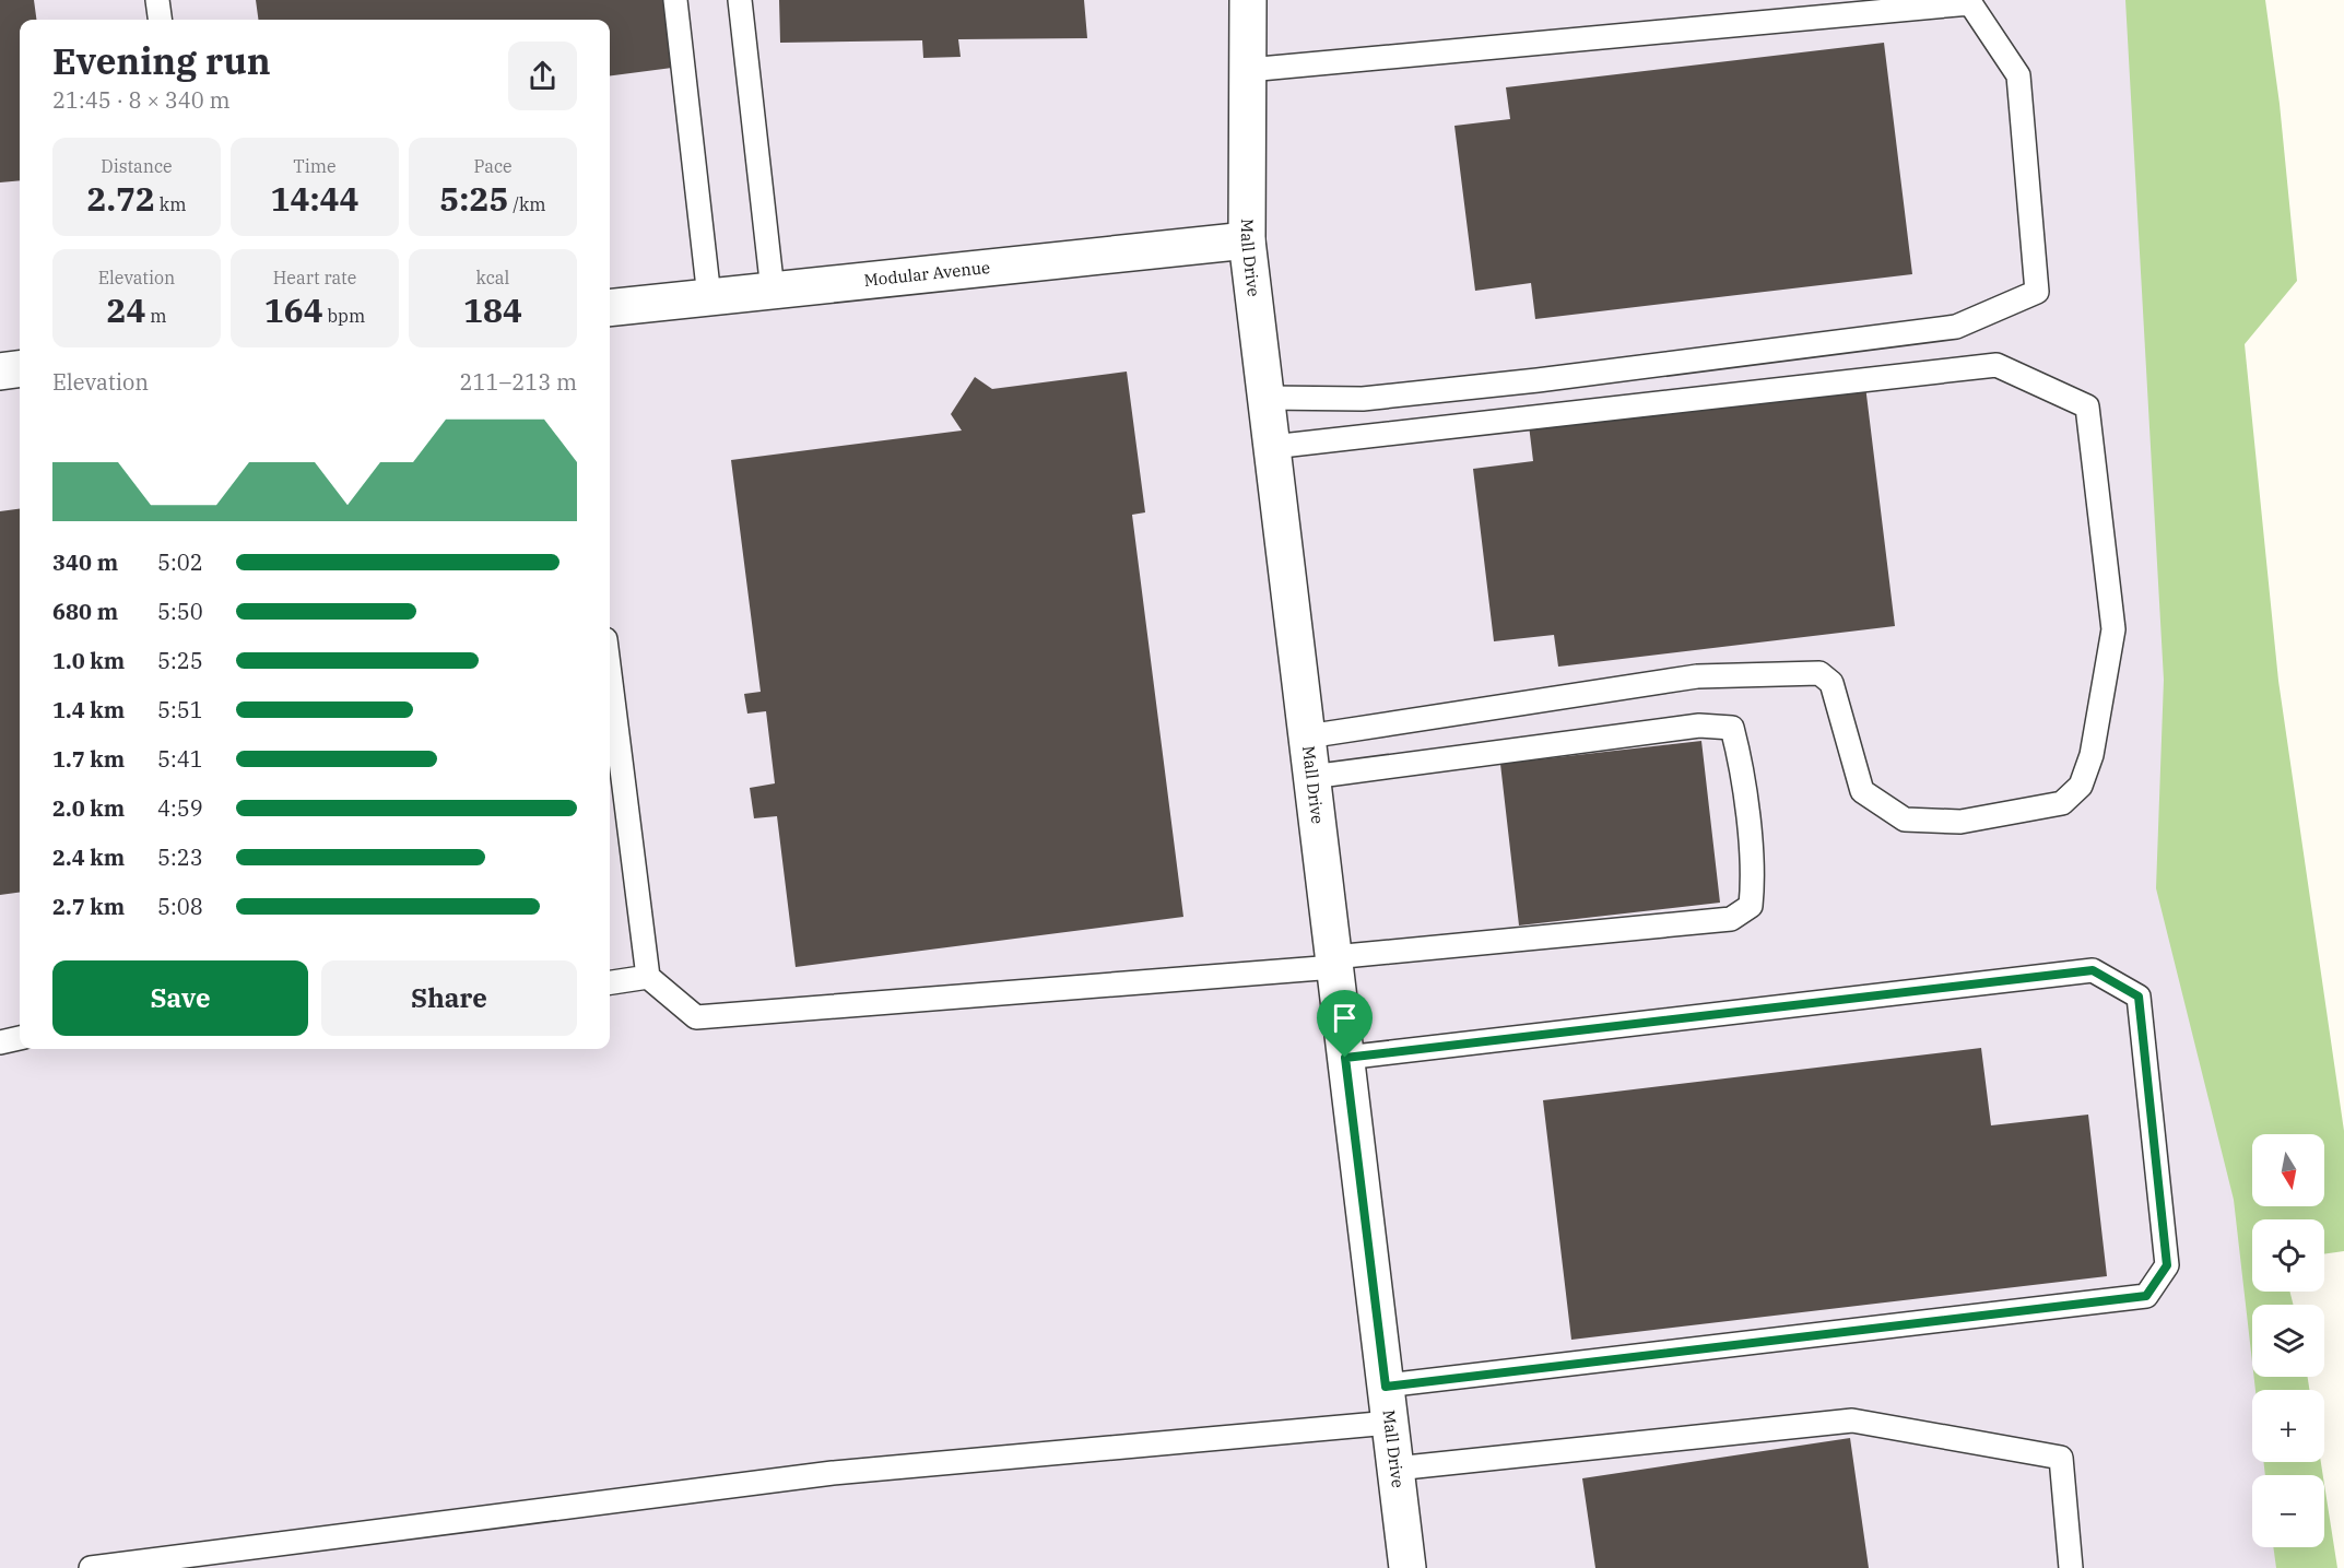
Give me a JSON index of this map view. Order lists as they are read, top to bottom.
{
  "streets": {
    "street": ["Mall Drive", "Modular Avenue"]
  },
  "crossings": [
    ["Mall Drive", "Modular Avenue"]
  ],
  "north": "bottom",
  "page": {
    "heading": ["Evening run", "21:45 · 8 × 340 m"],
    "stats": [
      ["Distance", "2.72 km"],
      ["Time", "14:44"],
      ["Pace", "5:25 /km"],
      ["Elevation", "24 m"],
      ["Heart rate", "164 bpm"],
      ["kcal", "184"]
    ],
    "chart": ["Elevation", "211–213 m"],
    "list": [
      {
        "name": "340 m",
        "note": "5:02"
      },
      {
        "name": "680 m",
        "note": "5:50"
      },
      {
        "name": "1.0 km",
        "note": "5:25"
      },
      {
        "name": "1.4 km",
        "note": "5:51"
      },
      {
        "name": "1.7 km",
        "note": "5:41"
      },
      {
        "name": "2.0 km",
        "note": "4:59"
      },
      {
        "name": "2.4 km",
        "note": "5:23"
      },
      {
        "name": "2.7 km",
        "note": "5:08"
      }
    ],
    "buttons": ["Save", "Share"],
    "map_buttons": ["+", "−"]
  }
}
